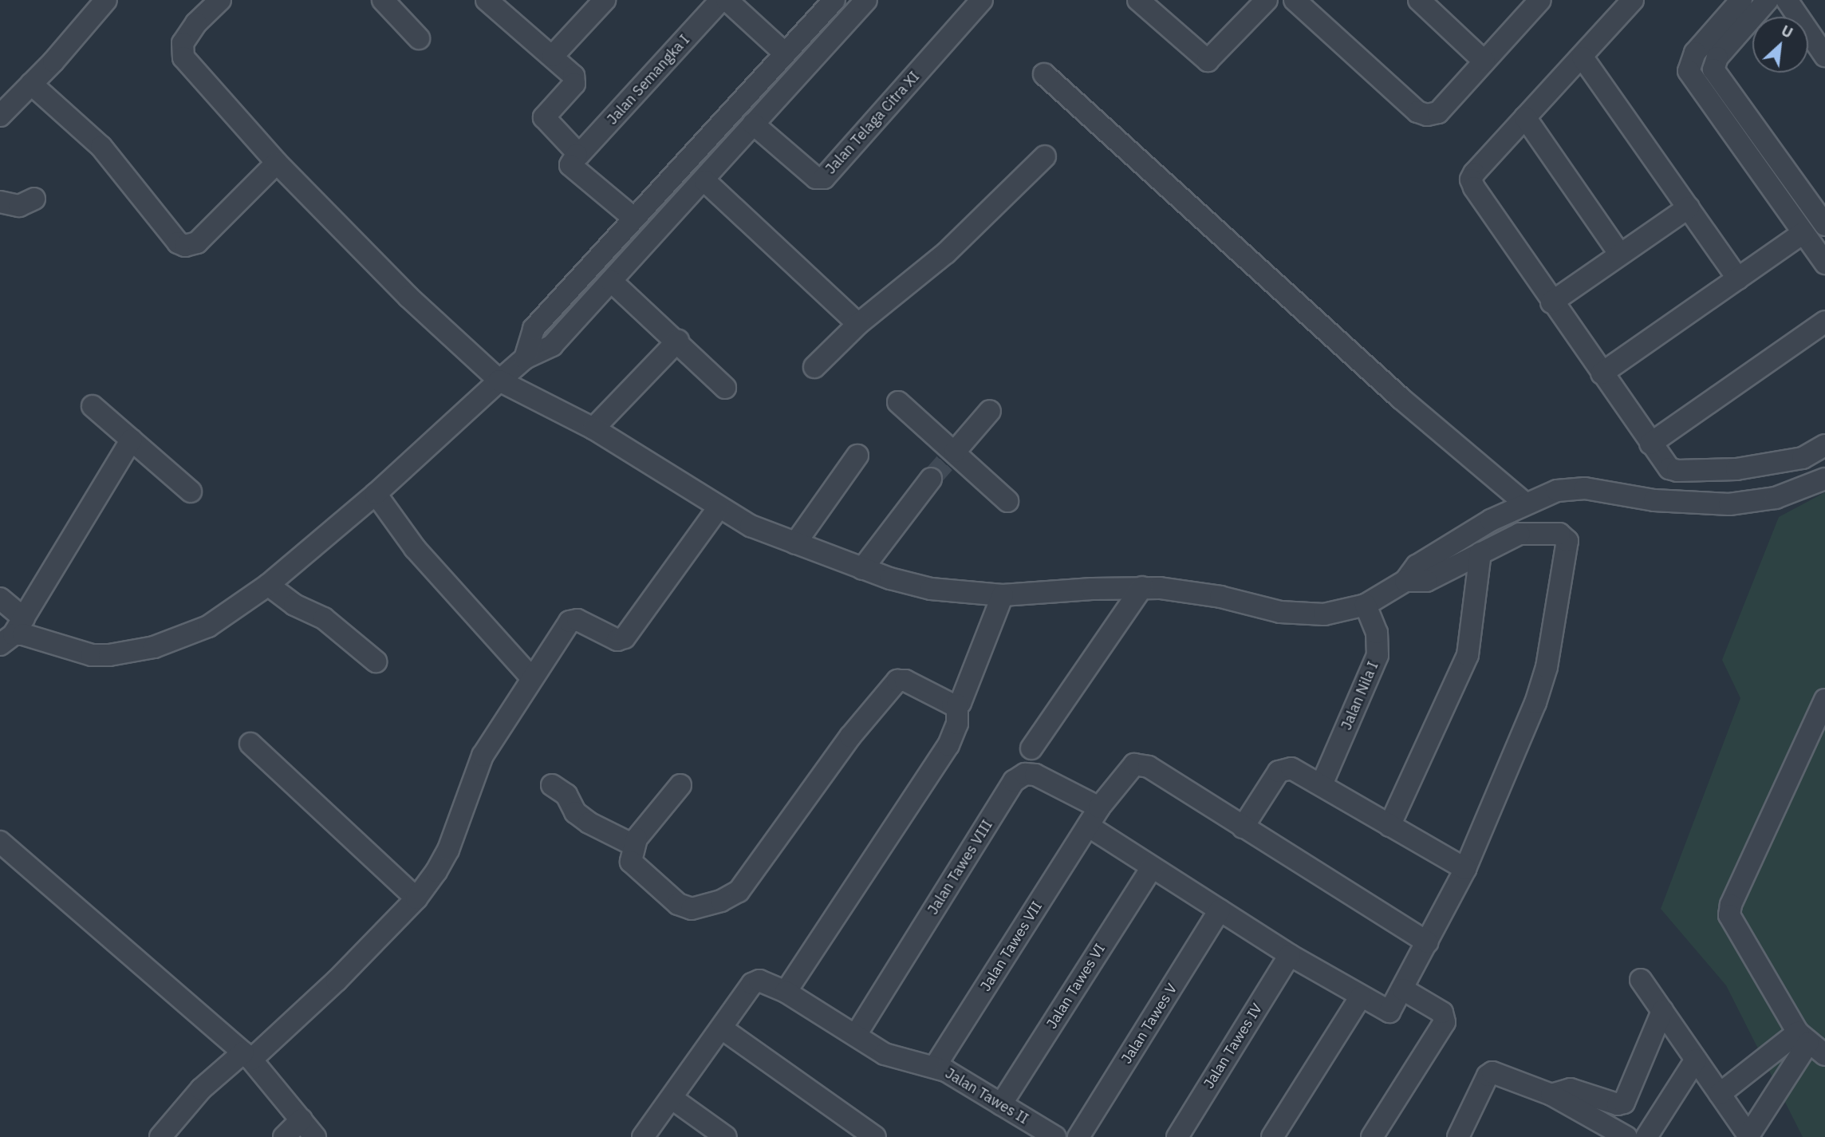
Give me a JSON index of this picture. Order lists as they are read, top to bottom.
{
  "streets": {
    "street": [
      "Jalan Semangka I",
      "Jalan Telaga Citra XI",
      "Jalan Nila I",
      "Jalan Tawes VIII",
      "Jalan Tawes VII",
      "Jalan Tawes VI",
      "Jalan Tawes V",
      "Jalan Tawes IV",
      "Jalan Tawes II"
    ]
  },
  "crossings": [
    ["Jalan Tawes VIII", "Jalan Tawes VII"],
    ["Jalan Tawes VIII", "Jalan Tawes II"],
    ["Jalan Tawes VII", "Jalan Tawes II"],
    ["Jalan Tawes VI", "Jalan Tawes II"]
  ],
  "north": "top right"
}
